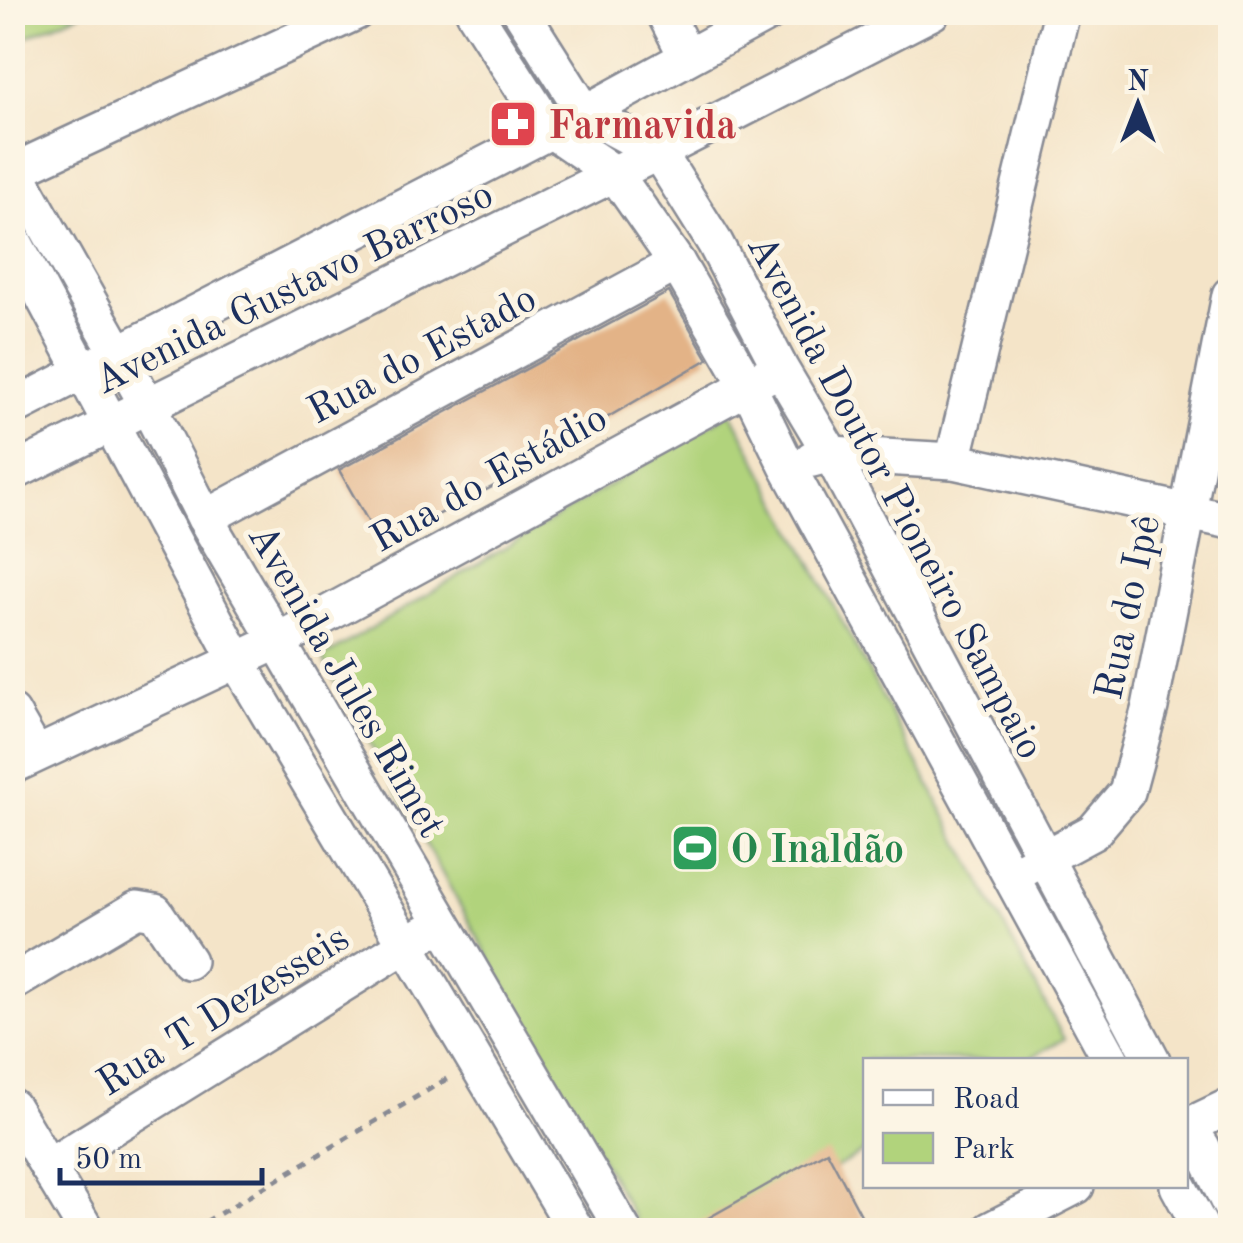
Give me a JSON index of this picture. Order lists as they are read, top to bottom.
{
  "streets": {
    "street": [
      "Avenida Gustavo Barroso",
      "Rua do Estado",
      "Rua do Estádio",
      "Avenida Doutor Pioneiro Sampaio",
      "Rua do Ipê",
      "Avenida Jules Rimet",
      "Rua T Dezesseis"
    ]
  },
  "crossings": [
    ["Avenida Gustavo Barroso", "Avenida Doutor Pioneiro Sampaio"],
    ["Avenida Gustavo Barroso", "Avenida Jules Rimet"],
    ["Rua do Estado", "Avenida Doutor Pioneiro Sampaio"],
    ["Rua do Estado", "Avenida Jules Rimet"],
    ["Rua do Estádio", "Avenida Doutor Pioneiro Sampaio"],
    ["Rua do Estádio", "Avenida Jules Rimet"],
    ["Avenida Doutor Pioneiro Sampaio", "Rua do Ipê"],
    ["Avenida Jules Rimet", "Rua T Dezesseis"]
  ],
  "places": {
    "pharmacy": ["Farmavida"],
    "sports": ["O Inaldão"]
  },
  "legend": ["Road", "Park"],
  "scale_bar": "50 m",
  "north": "top"
}
